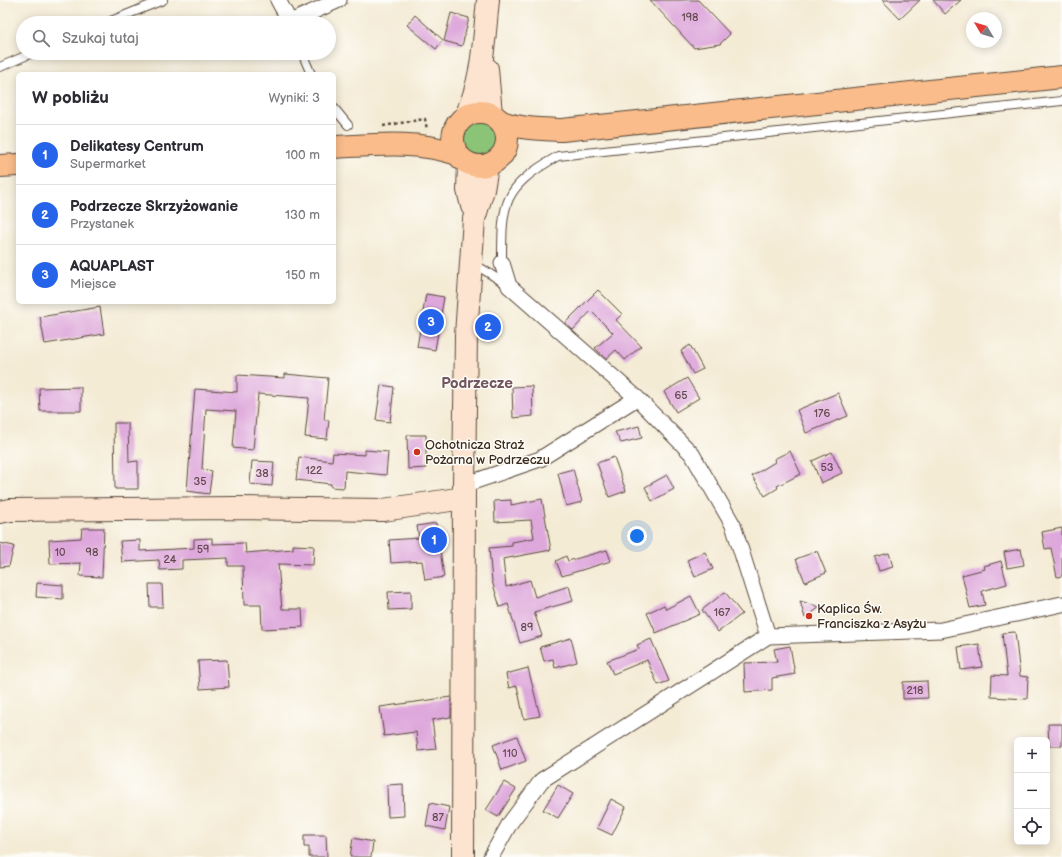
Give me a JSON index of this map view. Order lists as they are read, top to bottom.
{
  "districts": ["Podrzecze"],
  "places": ["Ochotnicza Straż Pożarna w Podrzeczu", "Kaplica Św. Franciszka z Asyżu"],
  "house_numbers": [
    "198",
    "65",
    "176",
    "53",
    "122",
    "38",
    "35",
    "59",
    "10",
    "98",
    "24",
    "167",
    "89",
    "218",
    "110",
    "87"
  ],
  "north": "top left",
  "page": {
    "search": "Szukaj tutaj",
    "heading": ["W pobliżu", "Wyniki: 3"],
    "list": [
      {
        "mark": "1",
        "name": "Delikatesy Centrum",
        "note": "Supermarket",
        "value": "100 m"
      },
      {
        "mark": "2",
        "name": "Podrzecze Skrzyżowanie",
        "note": "Przystanek",
        "value": "130 m"
      },
      {
        "mark": "3",
        "name": "AQUAPLAST",
        "note": "Miejsce",
        "value": "150 m"
      }
    ],
    "pins": ["3", "2", "1"],
    "map_buttons": ["+", "−"]
  }
}
